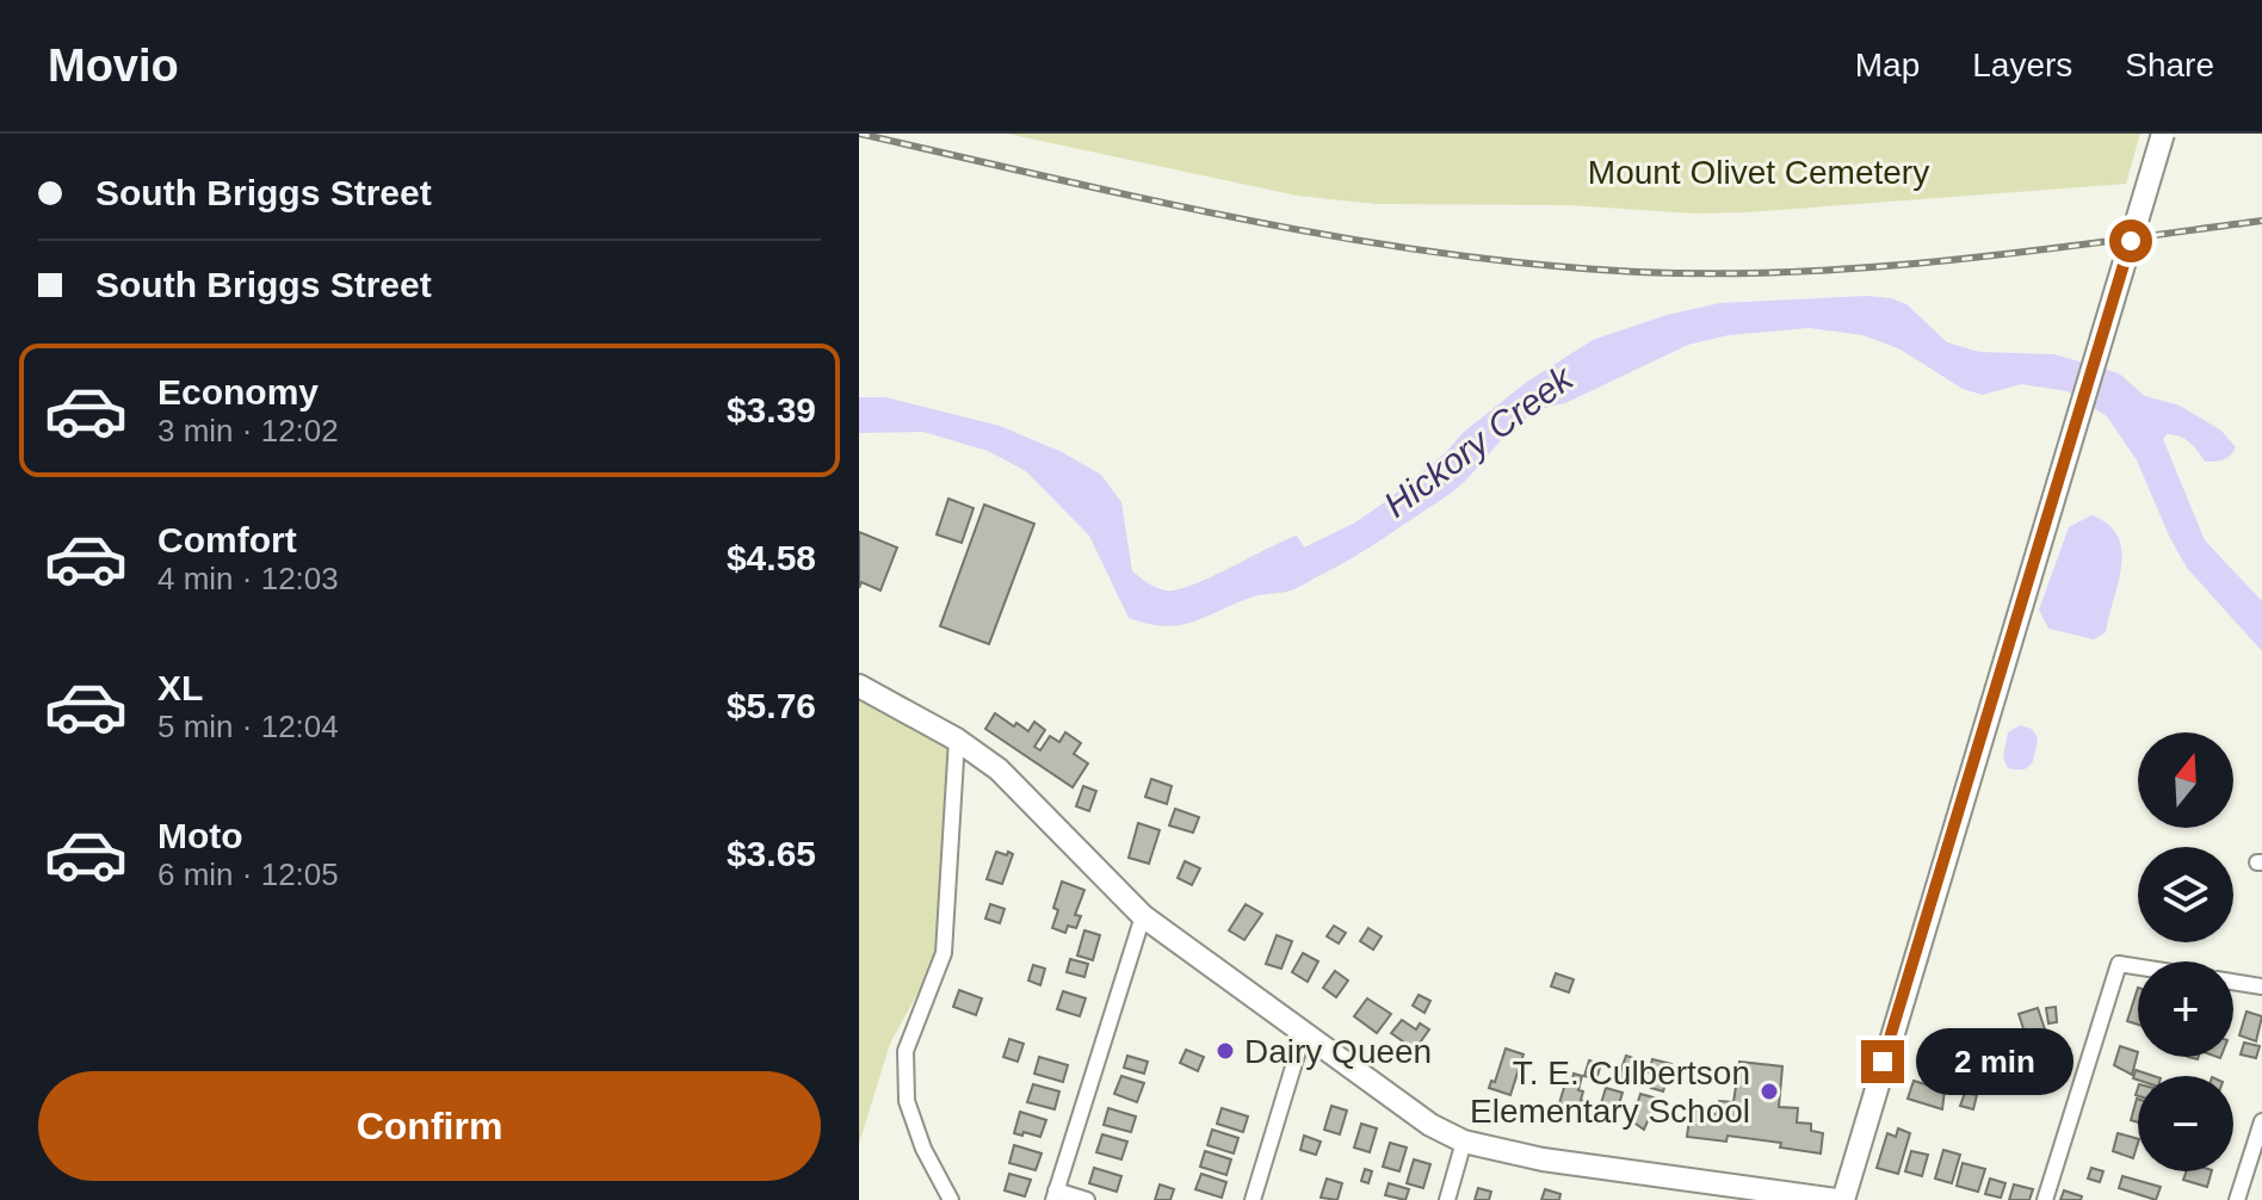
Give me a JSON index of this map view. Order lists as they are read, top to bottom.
{
  "water": ["Hickory Creek"],
  "parks": ["Mount Olivet Cemetery"],
  "places": ["Dairy Queen", "T. E. Culbertson Elementary School"],
  "north": "top",
  "page": {
    "header": "Movio",
    "nav": ["Map", "Layers", "Share"],
    "banner": ["South Briggs Street", "South Briggs Street"],
    "list": [
      {
        "name": "Economy",
        "note": "3 min · 12:02",
        "value": "$3.39"
      },
      {
        "name": "Comfort",
        "note": "4 min · 12:03",
        "value": "$4.58"
      },
      {
        "name": "XL",
        "note": "5 min · 12:04",
        "value": "$5.76"
      },
      {
        "name": "Moto",
        "note": "6 min · 12:05",
        "value": "$3.65"
      }
    ],
    "map_buttons": ["+", "−"],
    "bubble": "2 min",
    "buttons": "Confirm"
  }
}
